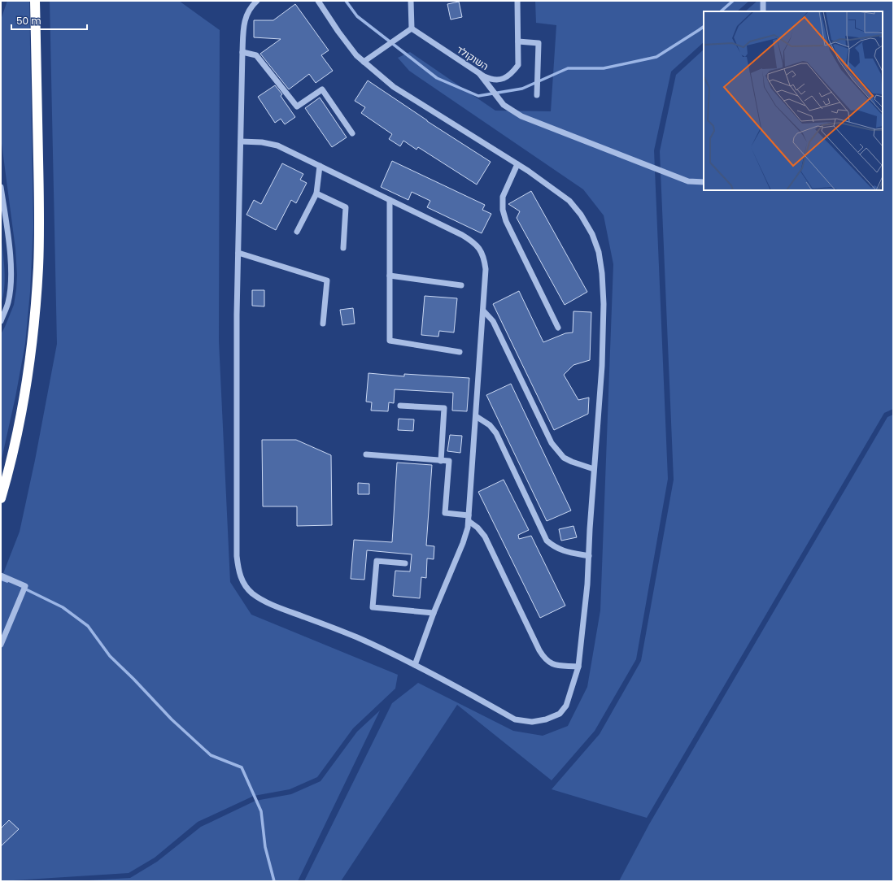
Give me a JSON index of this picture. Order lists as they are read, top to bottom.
{
  "streets": {
    "street": ["השוקולד"]
  },
  "scale_bar": "50 m"
}
